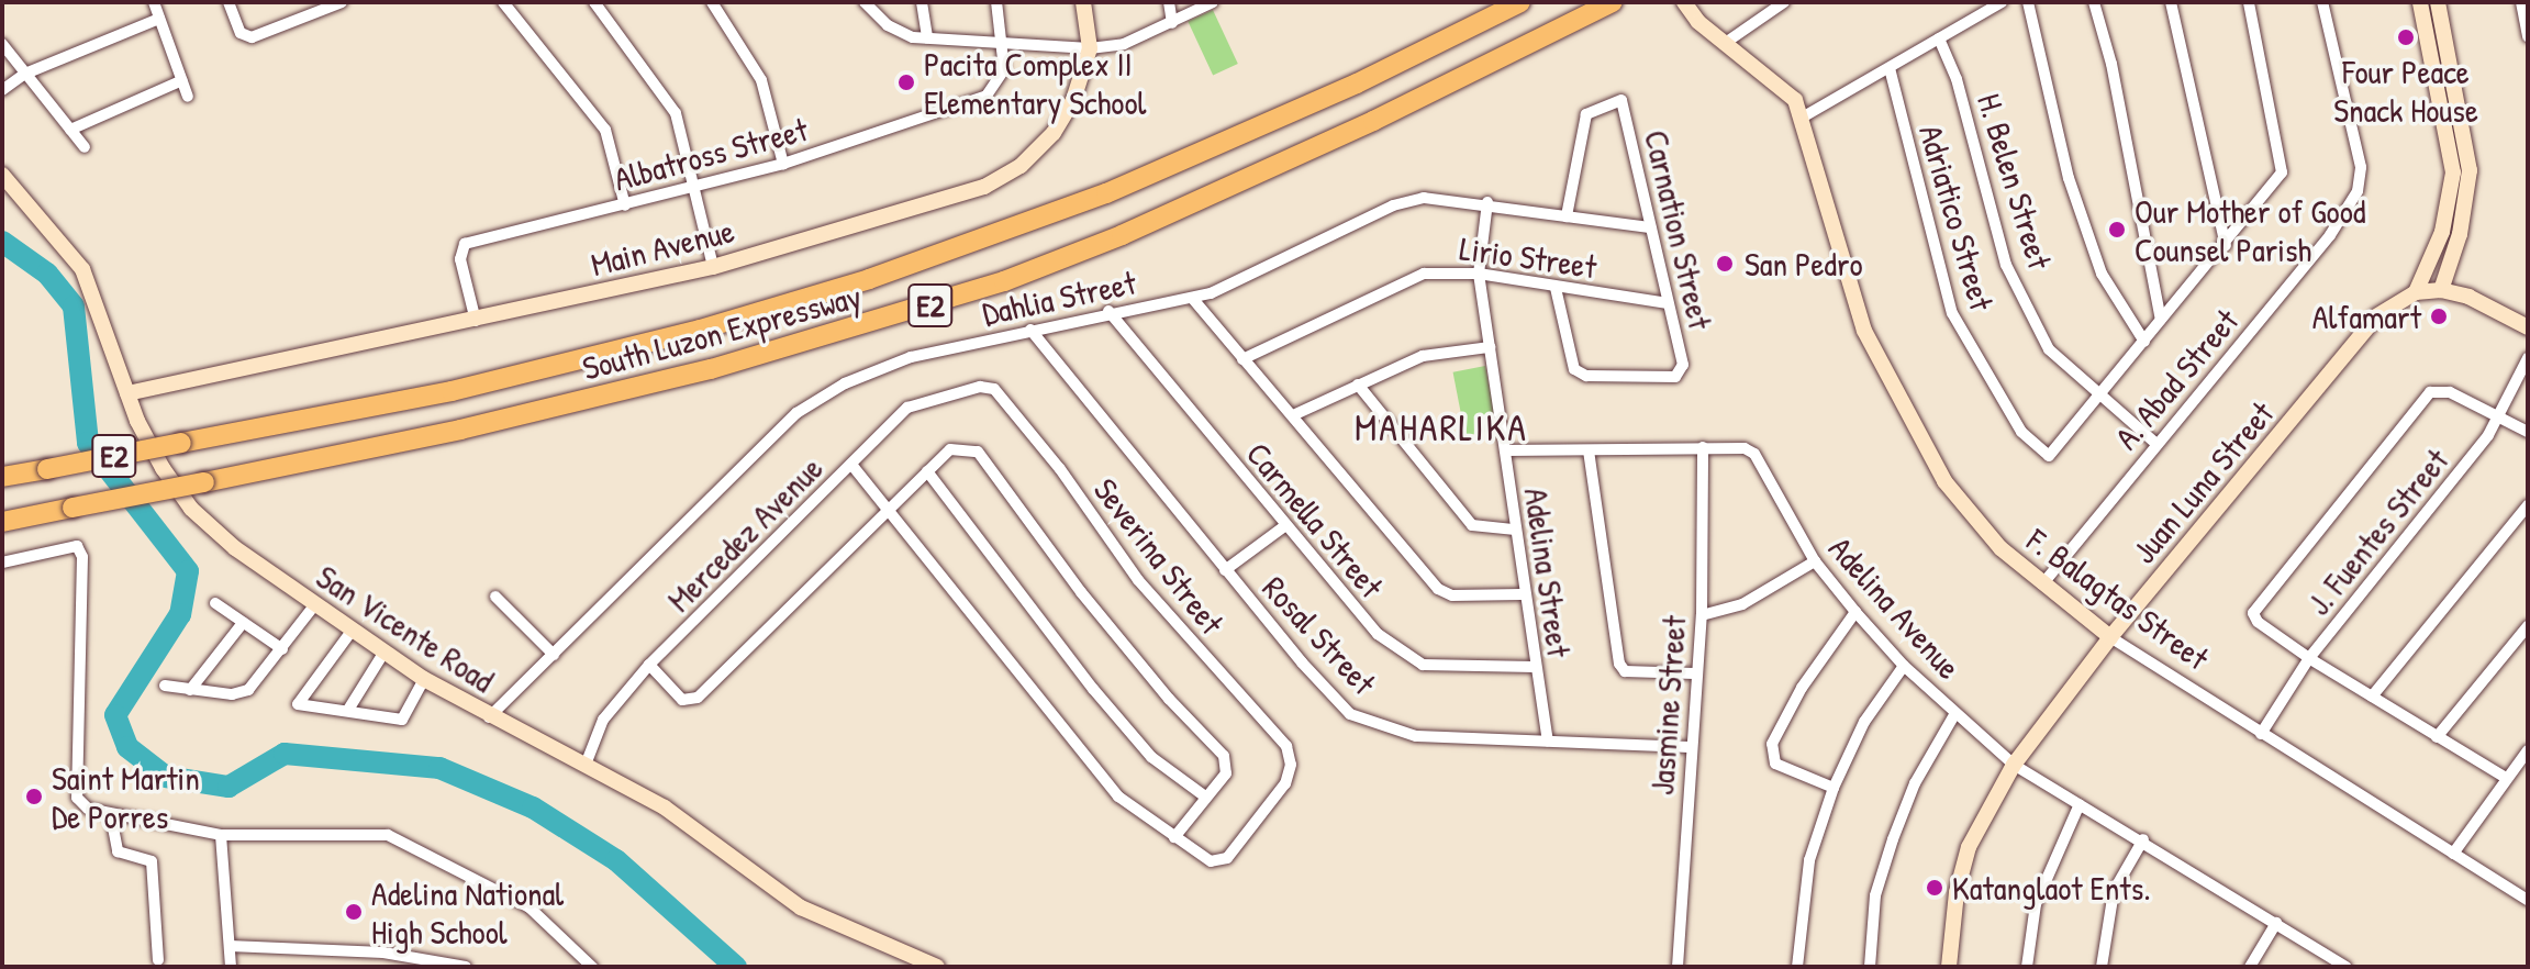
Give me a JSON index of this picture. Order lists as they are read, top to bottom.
{
  "streets": {
    "highway": ["E2", "South Luzon Expressway"],
    "main road": [
      "Main Avenue",
      "Juan Luna Street",
      "F. Balagtas Street",
      "San Vicente Road"
    ],
    "street": [
      "Albatross Street",
      "H. Belen Street",
      "Adriatico Street",
      "Carnation Street",
      "Lirio Street",
      "Dahlia Street",
      "A. Abad Street",
      "Carmella Street",
      "J. Fuentes Street",
      "Mercedez Avenue",
      "Severina Street",
      "Adelina Street",
      "Adelina Avenue",
      "Rosal Street",
      "Jasmine Street"
    ]
  },
  "crossings": [
    ["Albatross Street", "Main Avenue"],
    ["H. Belen Street", "Adriatico Street"],
    ["H. Belen Street", "A. Abad Street"],
    ["Carnation Street", "Lirio Street"],
    ["Carnation Street", "Dahlia Street"],
    ["Main Avenue", "San Vicente Road"],
    ["Lirio Street", "Adelina Street"],
    ["Dahlia Street", "Carmella Street"],
    ["Dahlia Street", "Adelina Street"],
    ["Dahlia Street", "San Vicente Road"],
    ["Dahlia Street", "Rosal Street"],
    ["A. Abad Street", "F. Balagtas Street"],
    ["Juan Luna Street", "F. Balagtas Street"],
    ["Juan Luna Street", "Adelina Avenue"],
    ["Carmella Street", "Adelina Street"],
    ["J. Fuentes Street", "F. Balagtas Street"],
    ["Mercedez Avenue", "Severina Street"],
    ["Mercedez Avenue", "San Vicente Road"],
    ["Adelina Street", "Adelina Avenue"],
    ["Adelina Street", "Rosal Street"],
    ["Adelina Avenue", "Jasmine Street"],
    ["Rosal Street", "Jasmine Street"]
  ],
  "districts": ["MAHARLIKA"],
  "places": [
    "Four Peace Snack House",
    "Pacita Complex II Elementary School",
    "Our Mother of Good Counsel Parish",
    "San Pedro",
    "Alfamart",
    "Saint Martin De Porres",
    "Katanglaot Ents.",
    "Adelina National High School"
  ]
}
